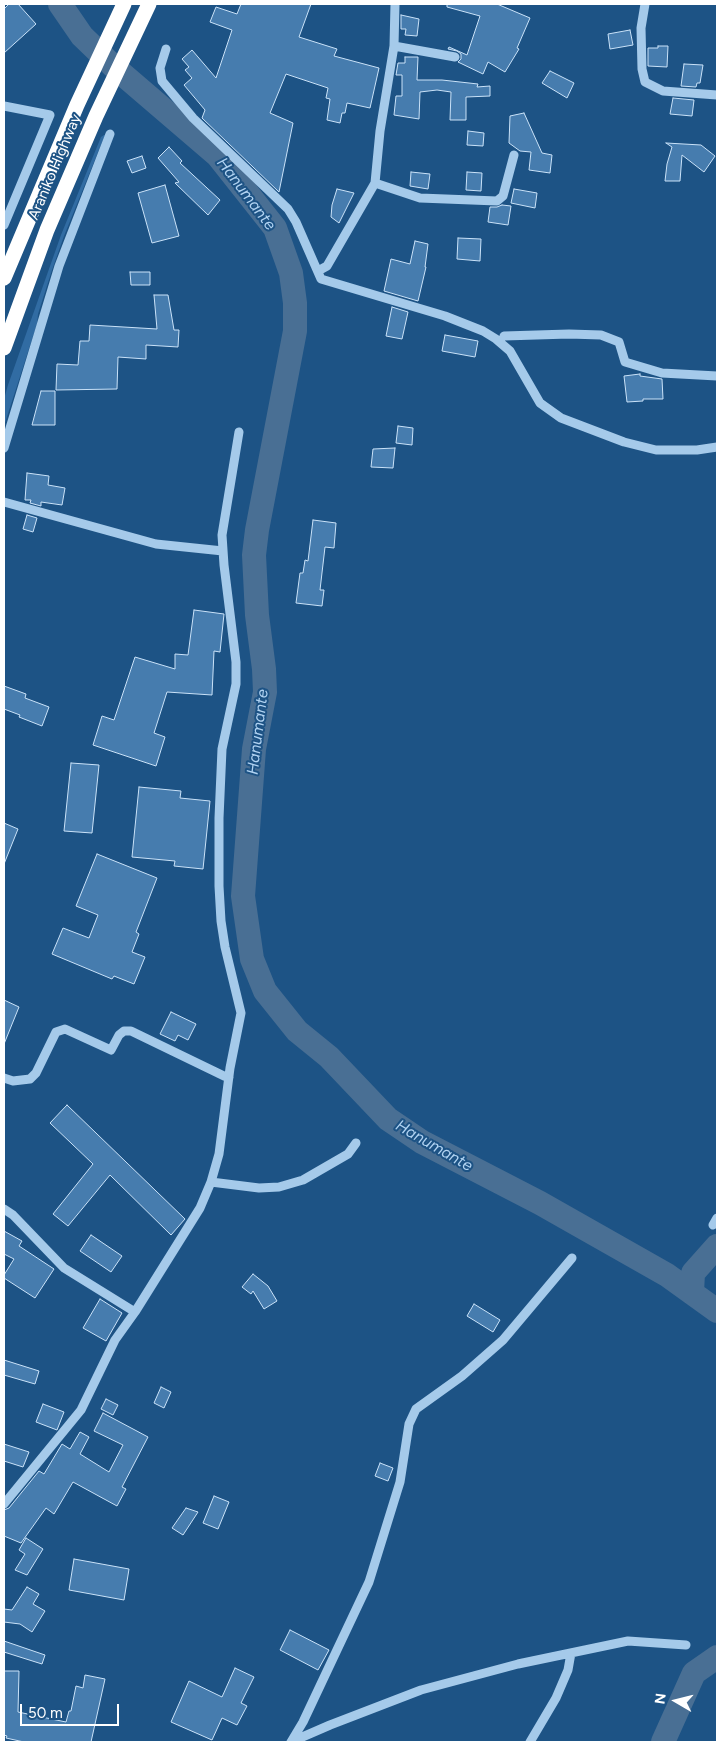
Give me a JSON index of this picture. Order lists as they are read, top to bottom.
{
  "streets": {
    "highway": ["Araniko Highway"]
  },
  "water": ["Hanumante"],
  "scale_bar": "50 m",
  "north": "left"
}
